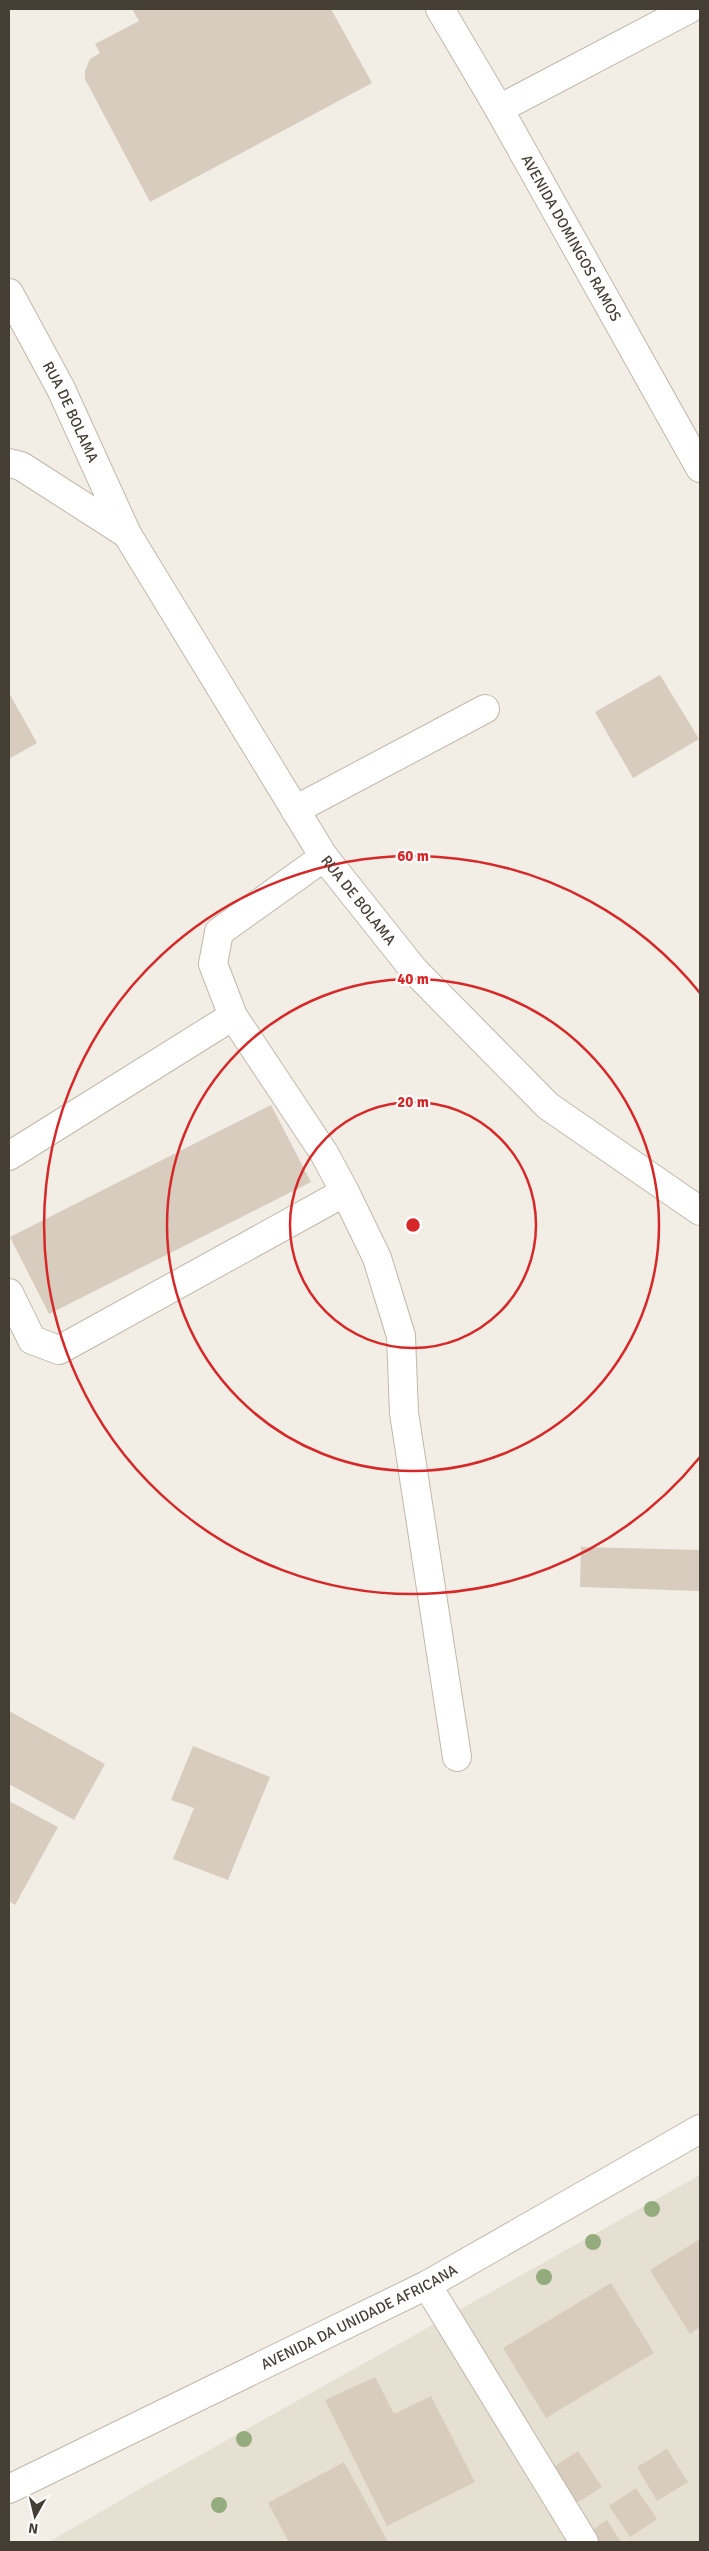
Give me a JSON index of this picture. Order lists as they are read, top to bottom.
{
  "streets": {
    "street": ["AVENIDA DOMINGOS RAMOS", "RUA DE BOLAMA", "AVENIDA DA UNIDADE AFRICANA"]
  },
  "north": "bottom",
  "rings": ["60 m", "40 m", "20 m"]
}
